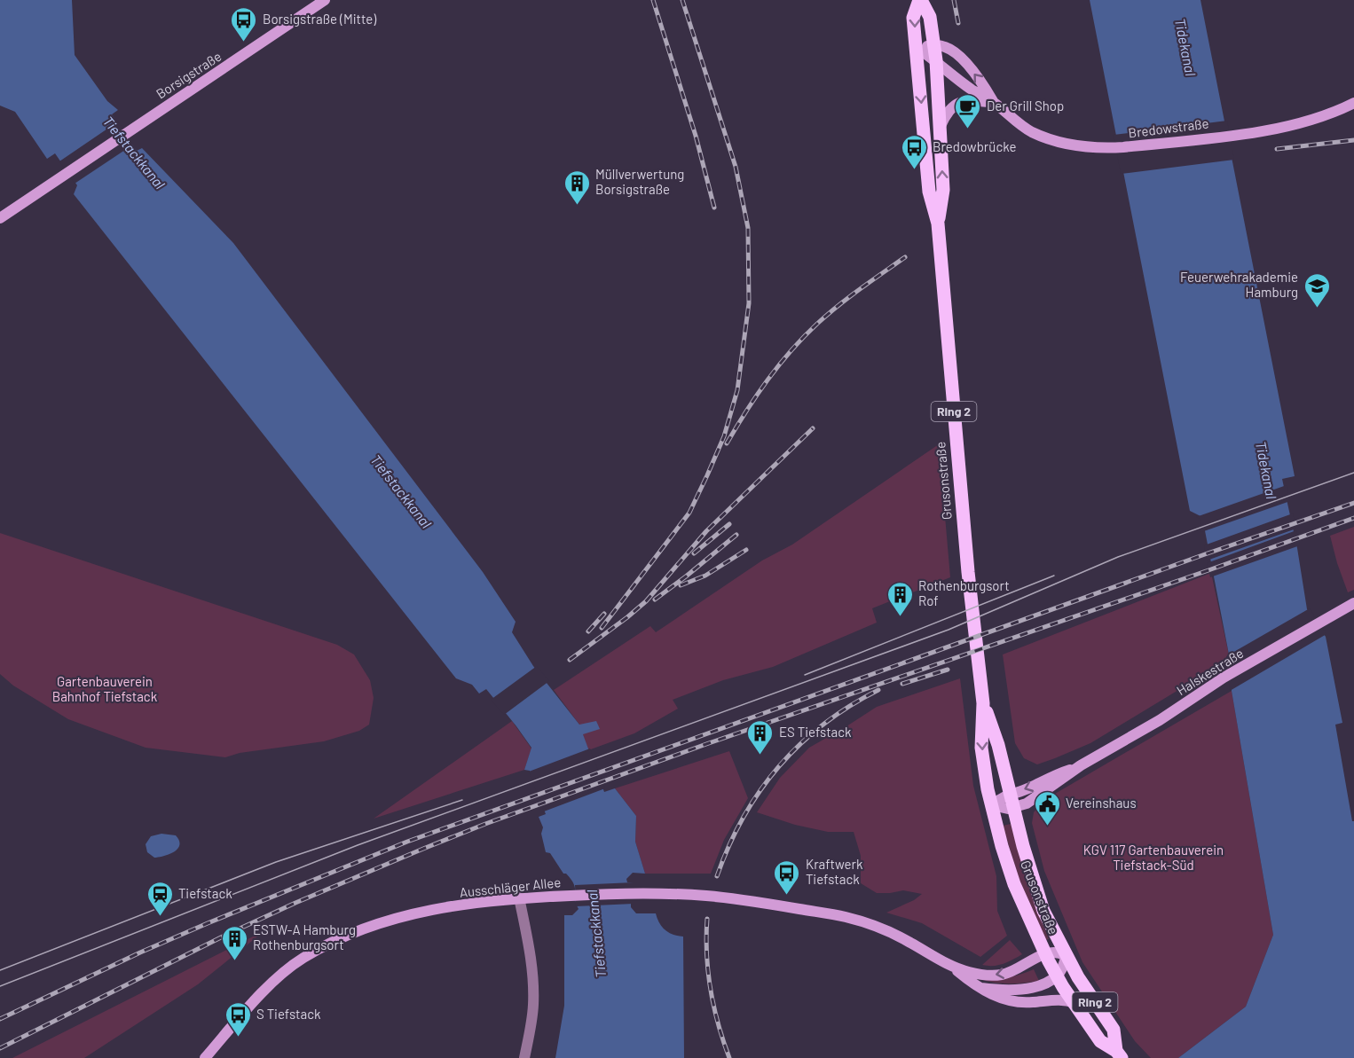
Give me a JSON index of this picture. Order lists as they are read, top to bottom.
{
  "streets": {
    "main road": ["Ring 2", "Grusonstraße"],
    "street": [
      "Borsigstraße",
      "Bredowstraße",
      "Halskestraße",
      "Ausschläger Allee"
    ]
  },
  "crossings": [
    ["Bredowstraße", "Grusonstraße"],
    ["Ring 2", "Grusonstraße"],
    ["Ring 2", "Ausschläger Allee"],
    ["Grusonstraße", "Halskestraße"],
    ["Grusonstraße", "Ausschläger Allee"]
  ],
  "water": ["Tidekanal", "Tiefstackkanal"],
  "parks": ["Gartenbauverein Bahnhof Tiefstack", "KGV 117 Gartenbauverein Tiefstack-Süd"],
  "places": {
    "bus stop": [
      "Borsigstraße (Mitte)",
      "Bredowbrücke",
      "Kraftwerk Tiefstack",
      "S Tiefstack"
    ],
    "cafe": ["Der Grill Shop"],
    "building": [
      "Müllverwertung Borsigstraße",
      "Rothenburgsort Rof",
      "ES Tiefstack",
      "ESTW-A Hamburg Rothenburgsort"
    ],
    "school or university": ["Feuerwehrakademie Hamburg"],
    "public building": ["Vereinshaus"],
    "station": ["Tiefstack"]
  }
}
